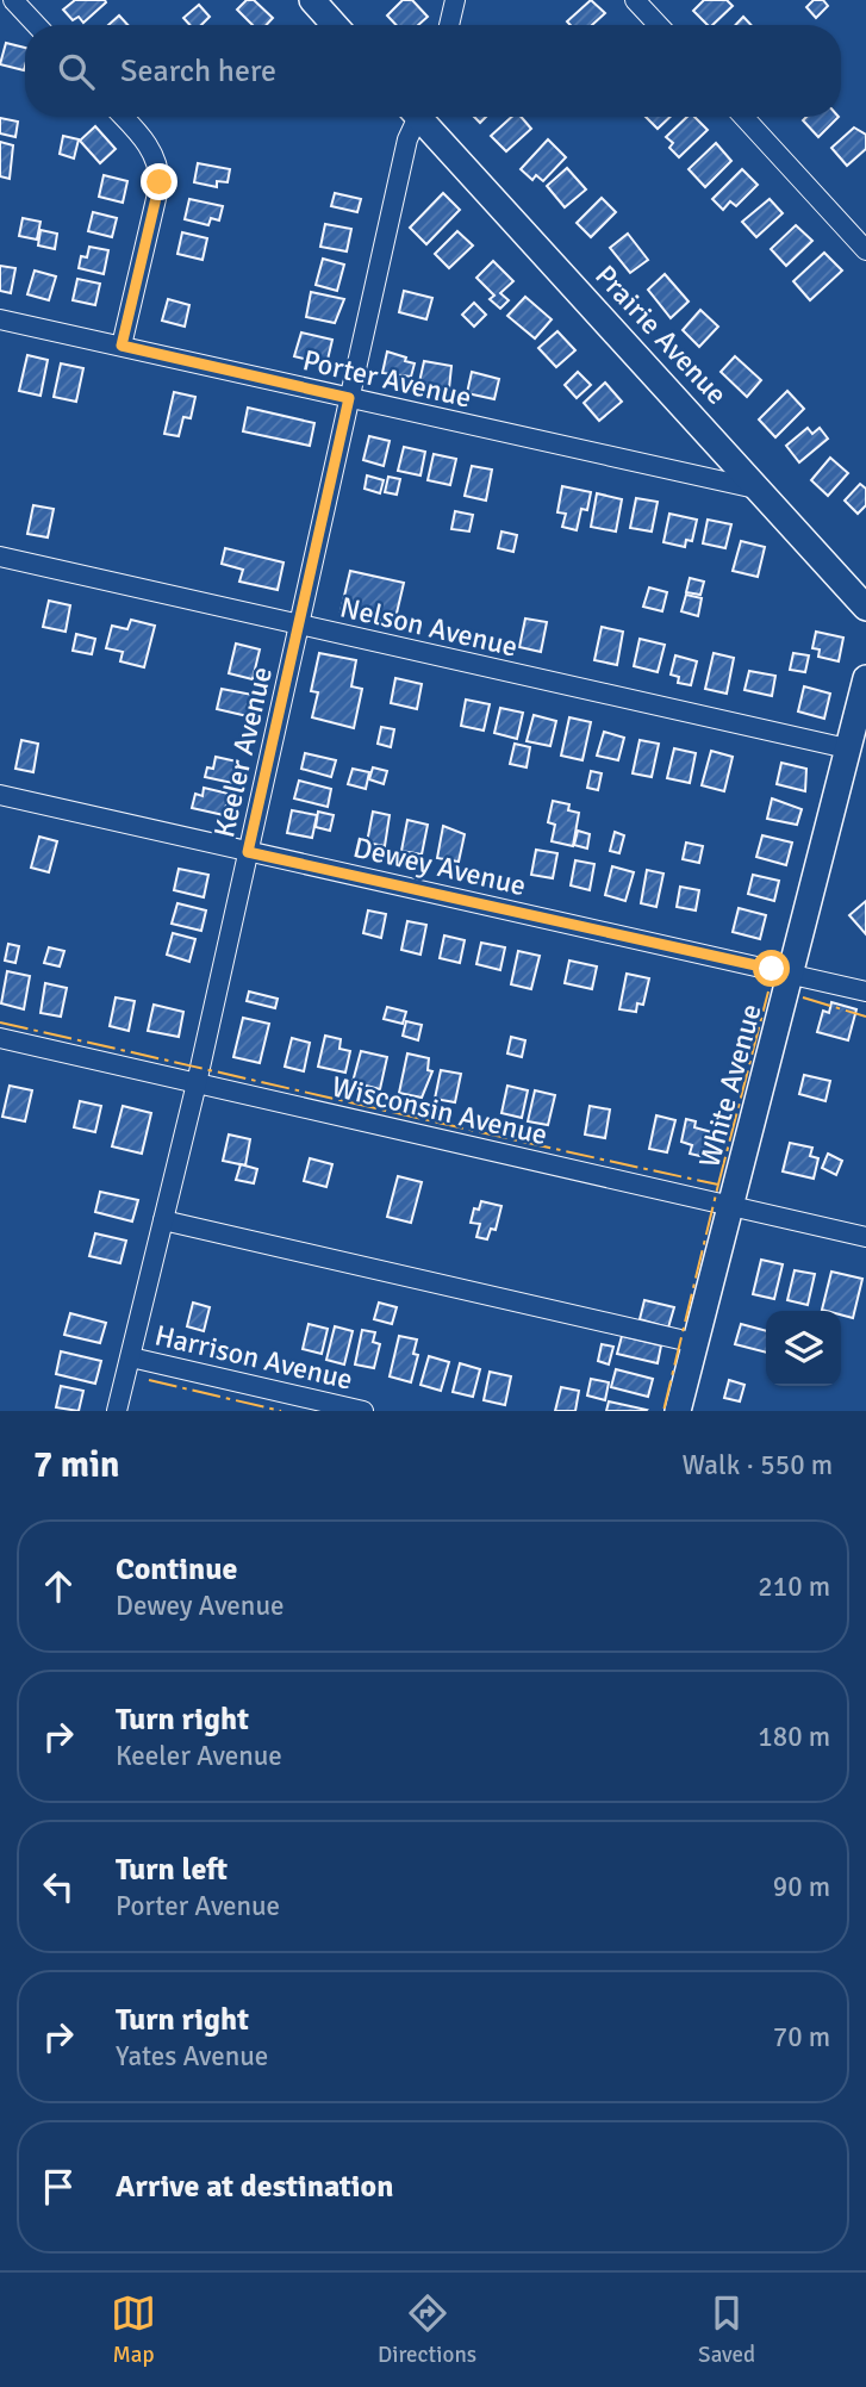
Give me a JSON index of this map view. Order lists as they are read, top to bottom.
{
  "streets": {
    "main road": ["Prairie Avenue", "White Avenue"],
    "street": [
      "Porter Avenue",
      "Nelson Avenue",
      "Keeler Avenue",
      "Dewey Avenue",
      "Wisconsin Avenue",
      "Harrison Avenue"
    ]
  },
  "crossings": [
    ["Prairie Avenue", "Porter Avenue"],
    ["Porter Avenue", "Keeler Avenue"],
    ["Nelson Avenue", "Keeler Avenue"],
    ["Nelson Avenue", "White Avenue"],
    ["Keeler Avenue", "Dewey Avenue"],
    ["Keeler Avenue", "Wisconsin Avenue"],
    ["Keeler Avenue", "Harrison Avenue"],
    ["Dewey Avenue", "White Avenue"],
    ["White Avenue", "Wisconsin Avenue"]
  ],
  "page": {
    "search": "Search here",
    "heading": ["7 min", "Walk · 550 m"],
    "list": [
      ["Continue", "Dewey Avenue", "210 m"],
      ["Turn right", "Keeler Avenue", "180 m"],
      ["Turn left", "Porter Avenue", "90 m"],
      ["Turn right", "Yates Avenue", "70 m"],
      "Arrive at destination"
    ],
    "nav": ["Map", "Directions", "Saved"]
  }
}
